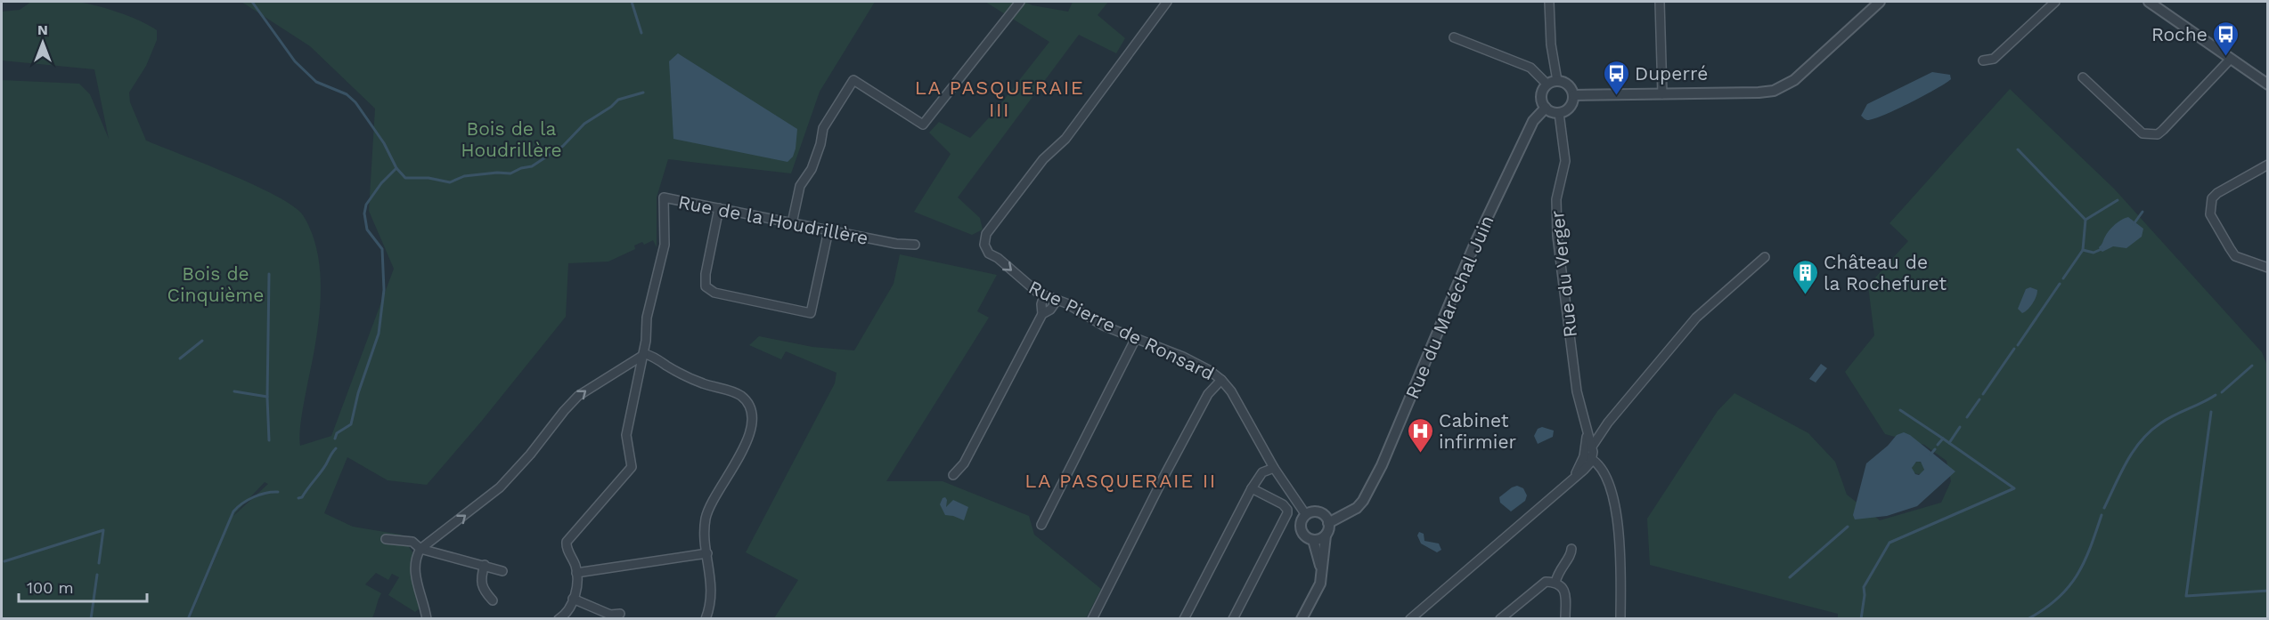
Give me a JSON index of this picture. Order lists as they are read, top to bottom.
{
  "streets": {
    "street": [
      "Rue de la Houdrillère",
      "Rue du Verger",
      "Rue du Maréchal Juin",
      "Rue Pierre de Ronsard"
    ]
  },
  "crossings": [
    ["Rue du Verger", "Rue du Maréchal Juin"],
    ["Rue du Maréchal Juin", "Rue Pierre de Ronsard"]
  ],
  "one_way": ["Rue Pierre de Ronsard"],
  "districts": ["LA PASQUERAIE III", "LA PASQUERAIE II"],
  "parks": ["Bois de la Houdrillère", "Bois de Cinquième"],
  "places": {
    "bus stop": ["Roche", "Duperré"],
    "building": ["Château de la Rochefuret"],
    "hospital": ["Cabinet infirmier"]
  },
  "scale_bar": "100 m",
  "north": "top"
}
